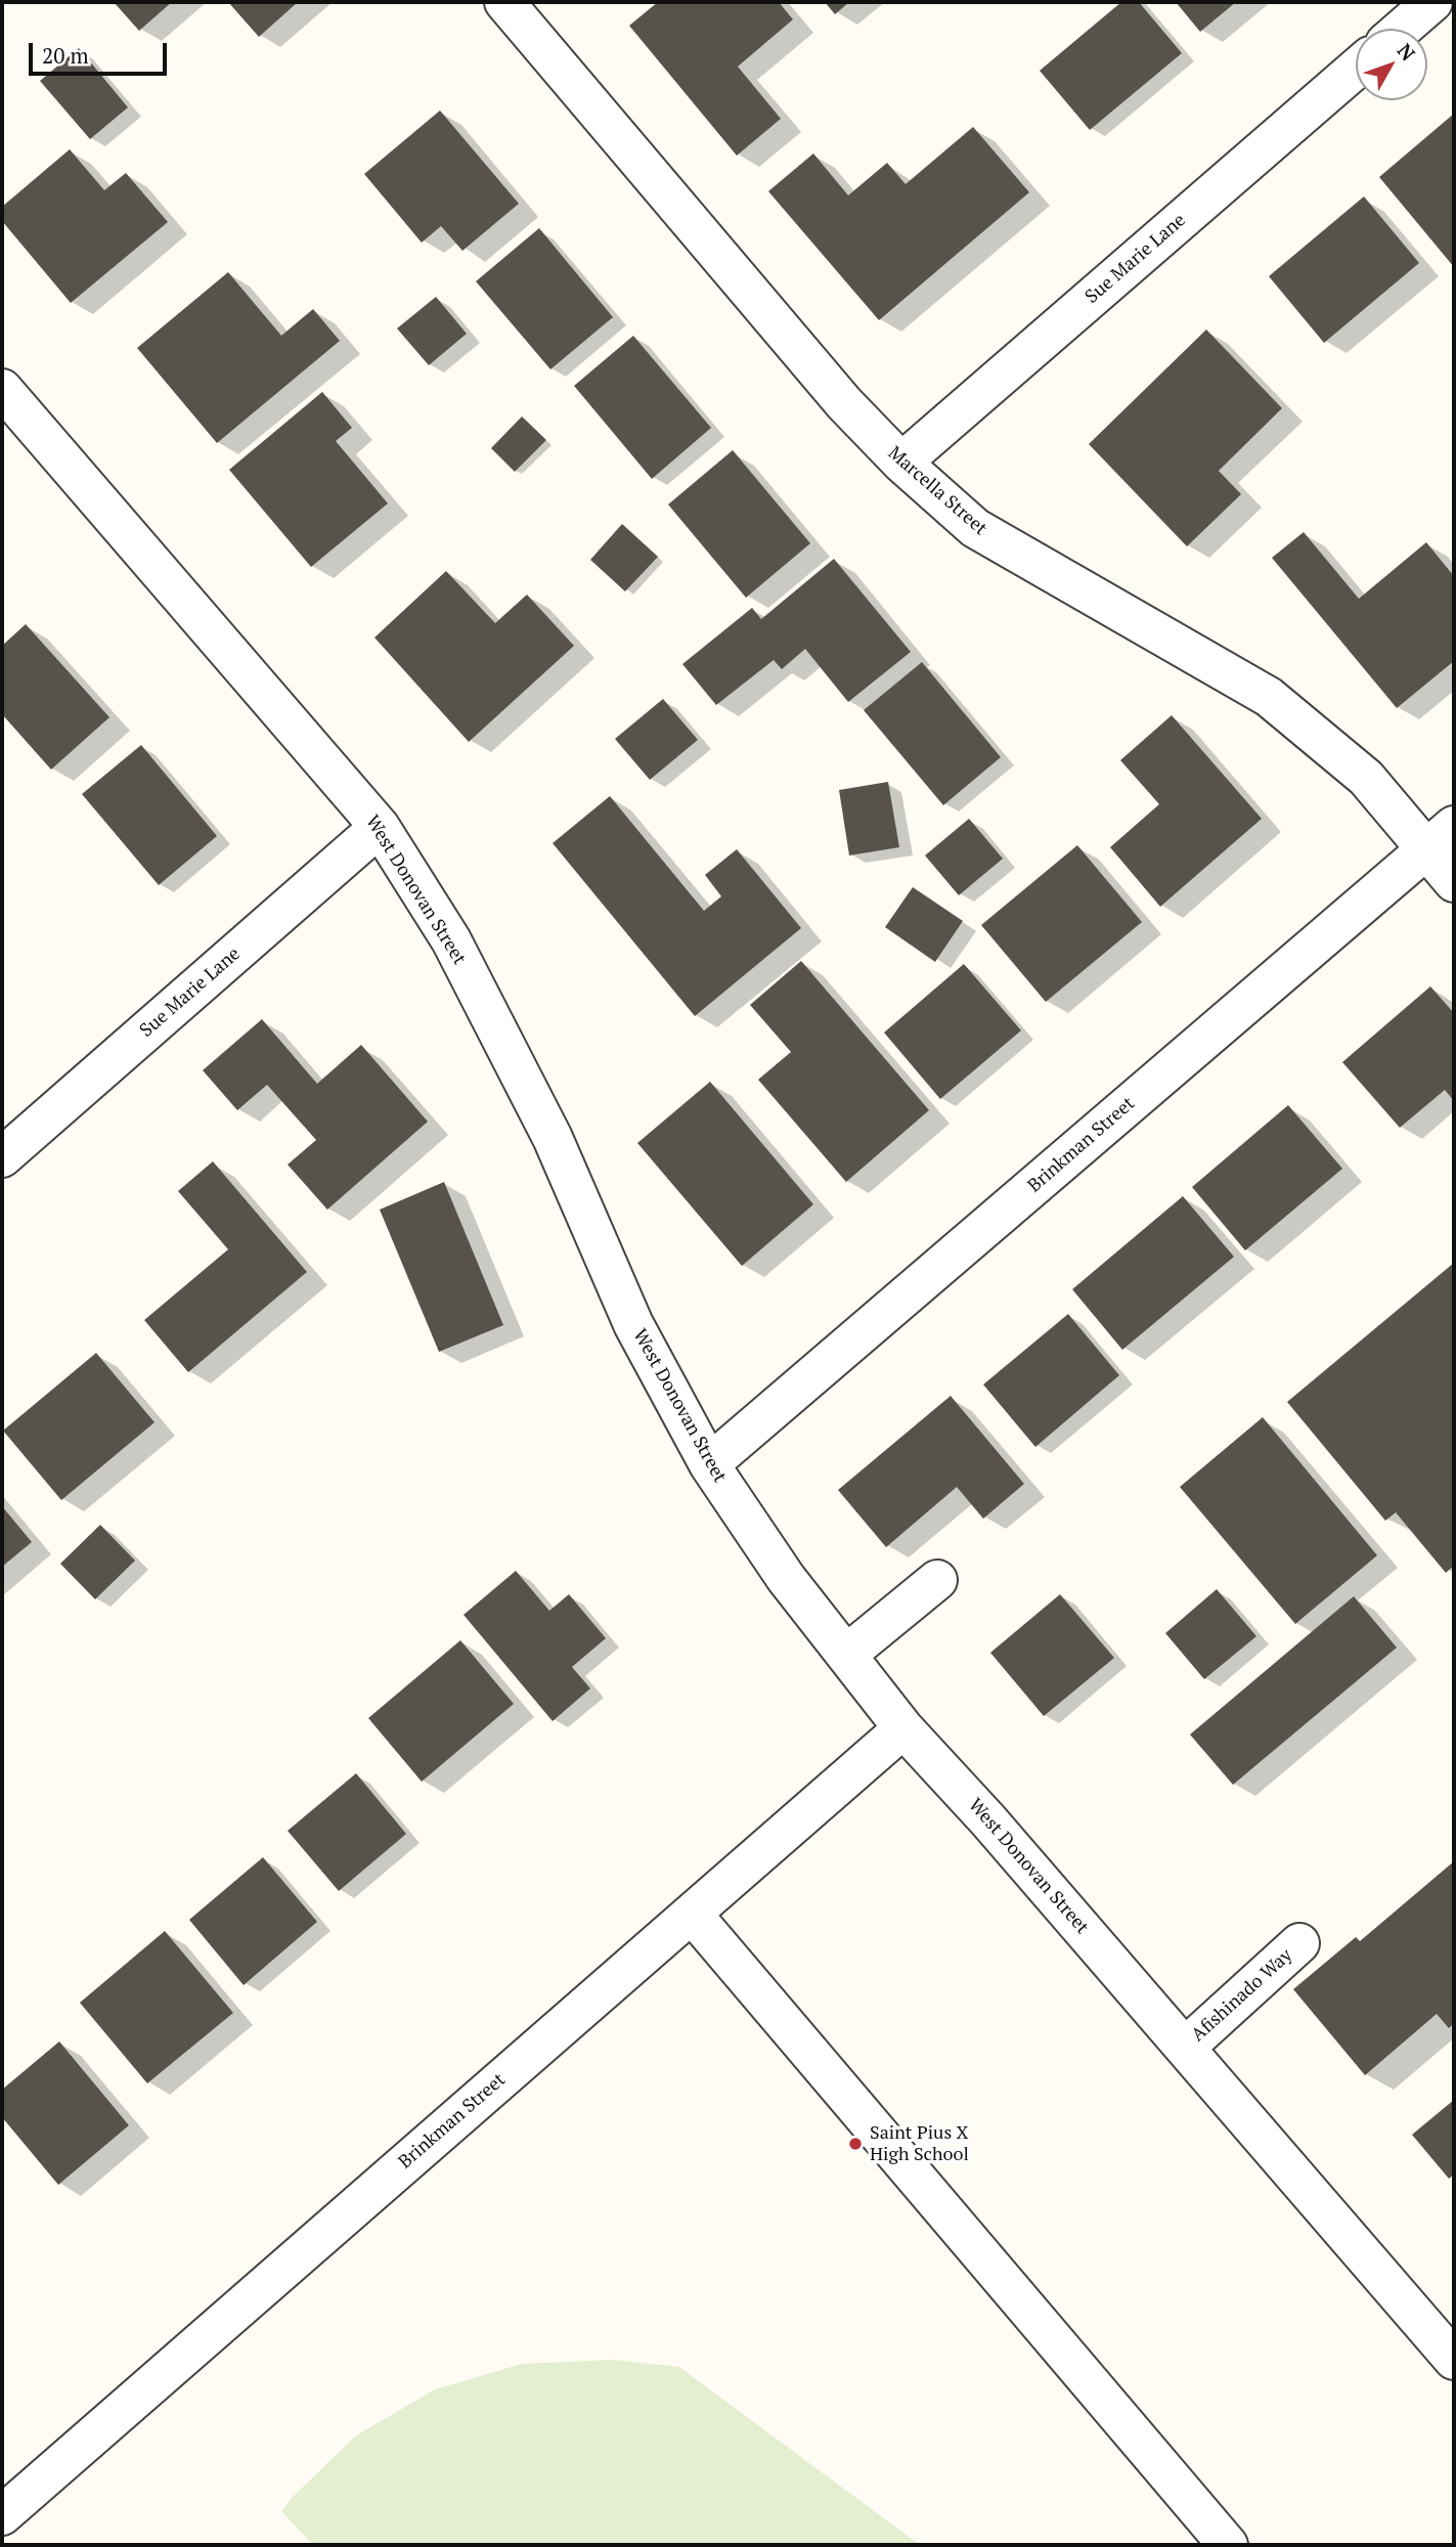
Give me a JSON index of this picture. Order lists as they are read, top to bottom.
{
  "streets": {
    "street": [
      "Sue Marie Lane",
      "Marcella Street",
      "West Donovan Street",
      "Brinkman Street",
      "Afishinado Way"
    ]
  },
  "crossings": [
    ["Sue Marie Lane", "Marcella Street"],
    ["Sue Marie Lane", "West Donovan Street"],
    ["Marcella Street", "Brinkman Street"],
    ["West Donovan Street", "Brinkman Street"],
    ["West Donovan Street", "Afishinado Way"]
  ],
  "places": ["Saint Pius X High School"],
  "scale_bar": "20 m",
  "north": "top right"
}
